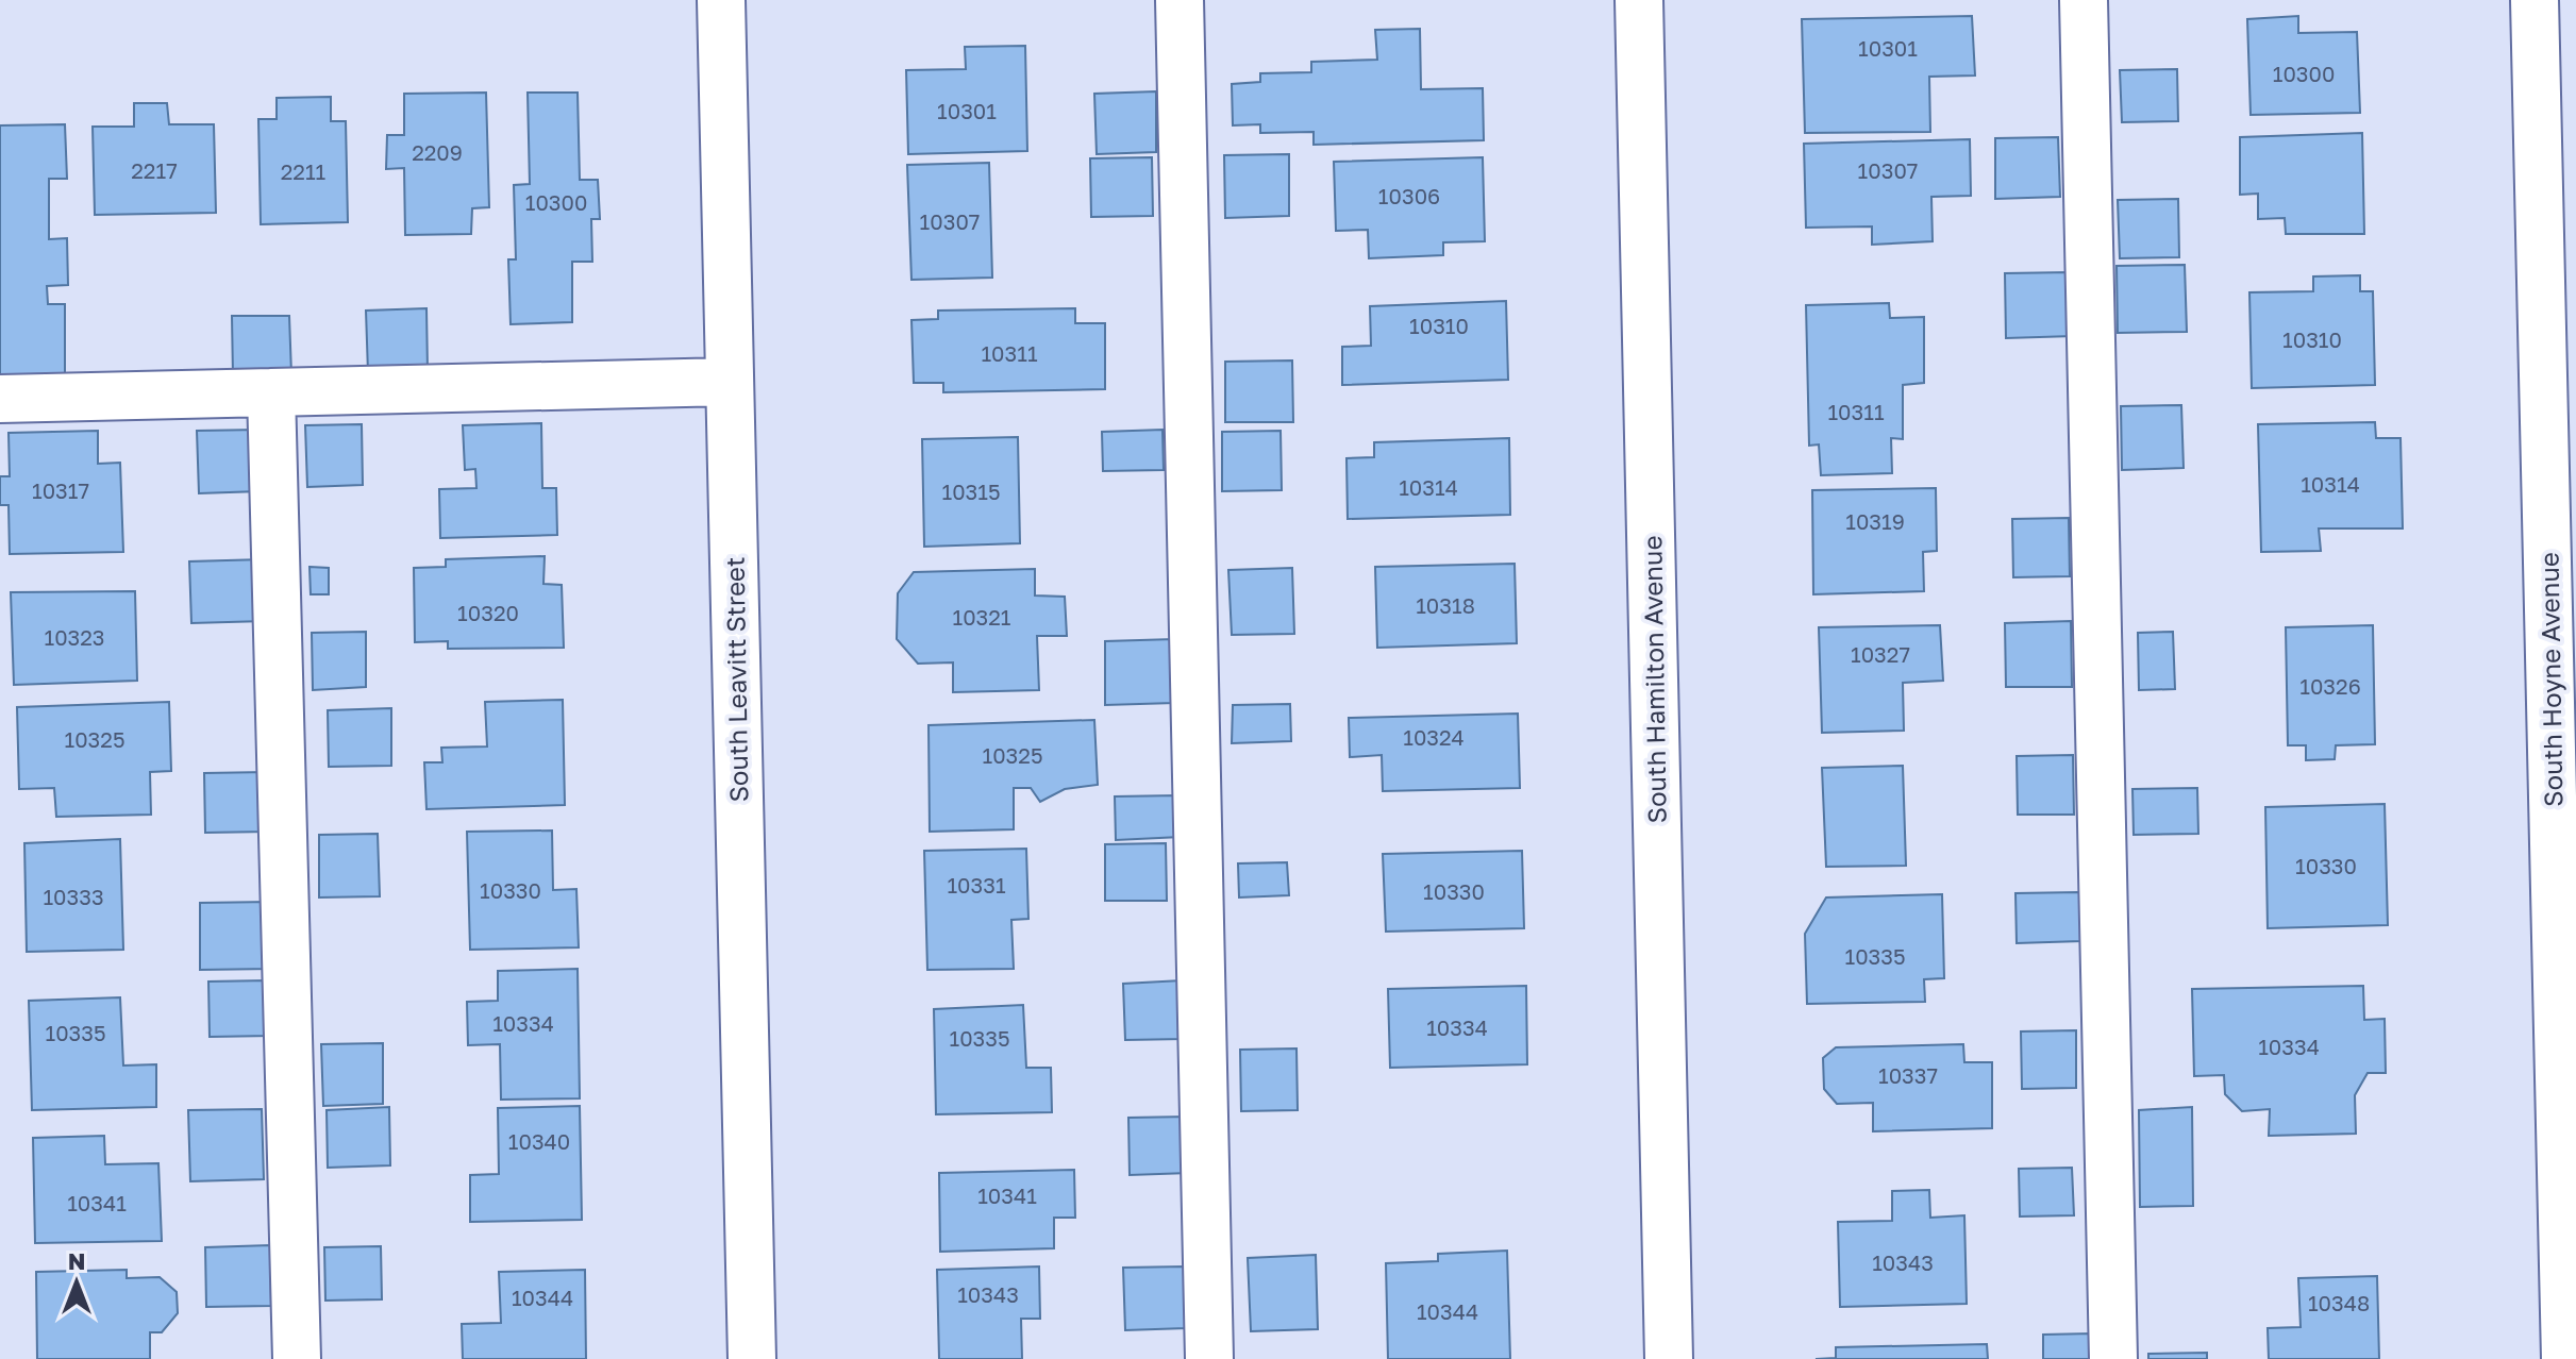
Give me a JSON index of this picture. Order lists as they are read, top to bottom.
{
  "streets": {
    "street": ["South Leavitt Street", "South Hamilton Avenue", "South Hoyne Avenue"]
  },
  "house_numbers": [
    "10301",
    "10300",
    "10301",
    "2209",
    "2217",
    "10307",
    "2211",
    "10306",
    "10300",
    "10307",
    "10310",
    "10310",
    "10311",
    "10311",
    "10314",
    "10314",
    "10317",
    "10315",
    "10319",
    "10318",
    "10320",
    "10321",
    "10323",
    "10327",
    "10326",
    "10324",
    "10325",
    "10325",
    "10330",
    "10331",
    "10330",
    "10330",
    "10333",
    "10335",
    "10334",
    "10334",
    "10335",
    "10335",
    "10334",
    "10337",
    "10340",
    "10341",
    "10341",
    "10343",
    "10343",
    "10344",
    "10348",
    "10344"
  ],
  "north": "top"
}
